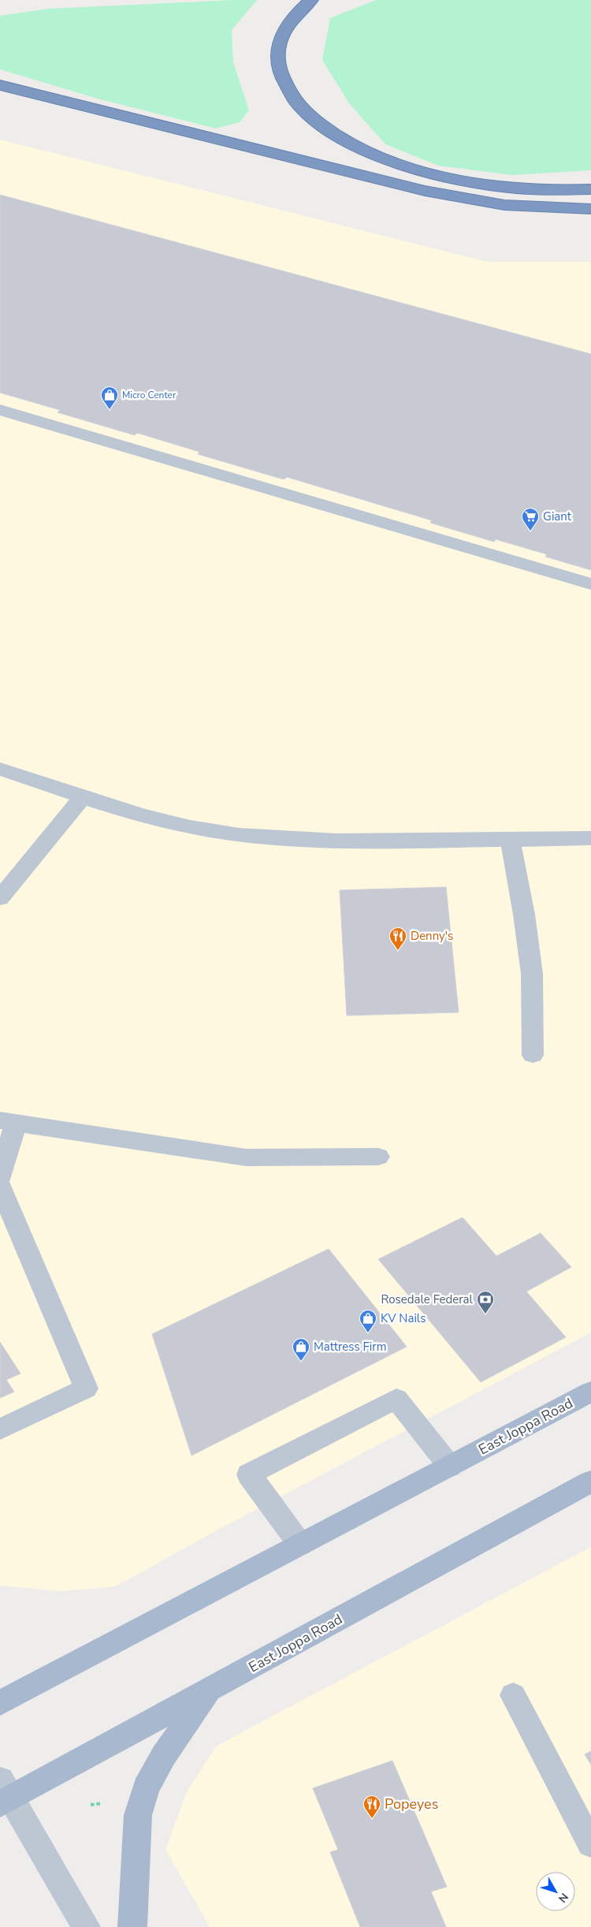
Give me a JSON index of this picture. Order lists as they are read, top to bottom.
{
  "streets": {
    "main road": ["East Joppa Road"]
  },
  "places": {
    "shop": ["Micro Center", "KV Nails", "Mattress Firm"],
    "supermarket": ["Giant"],
    "restaurant": ["Denny's", "Popeyes"],
    "bank": ["Rosedale Federal"]
  },
  "north": "bottom right"
}
